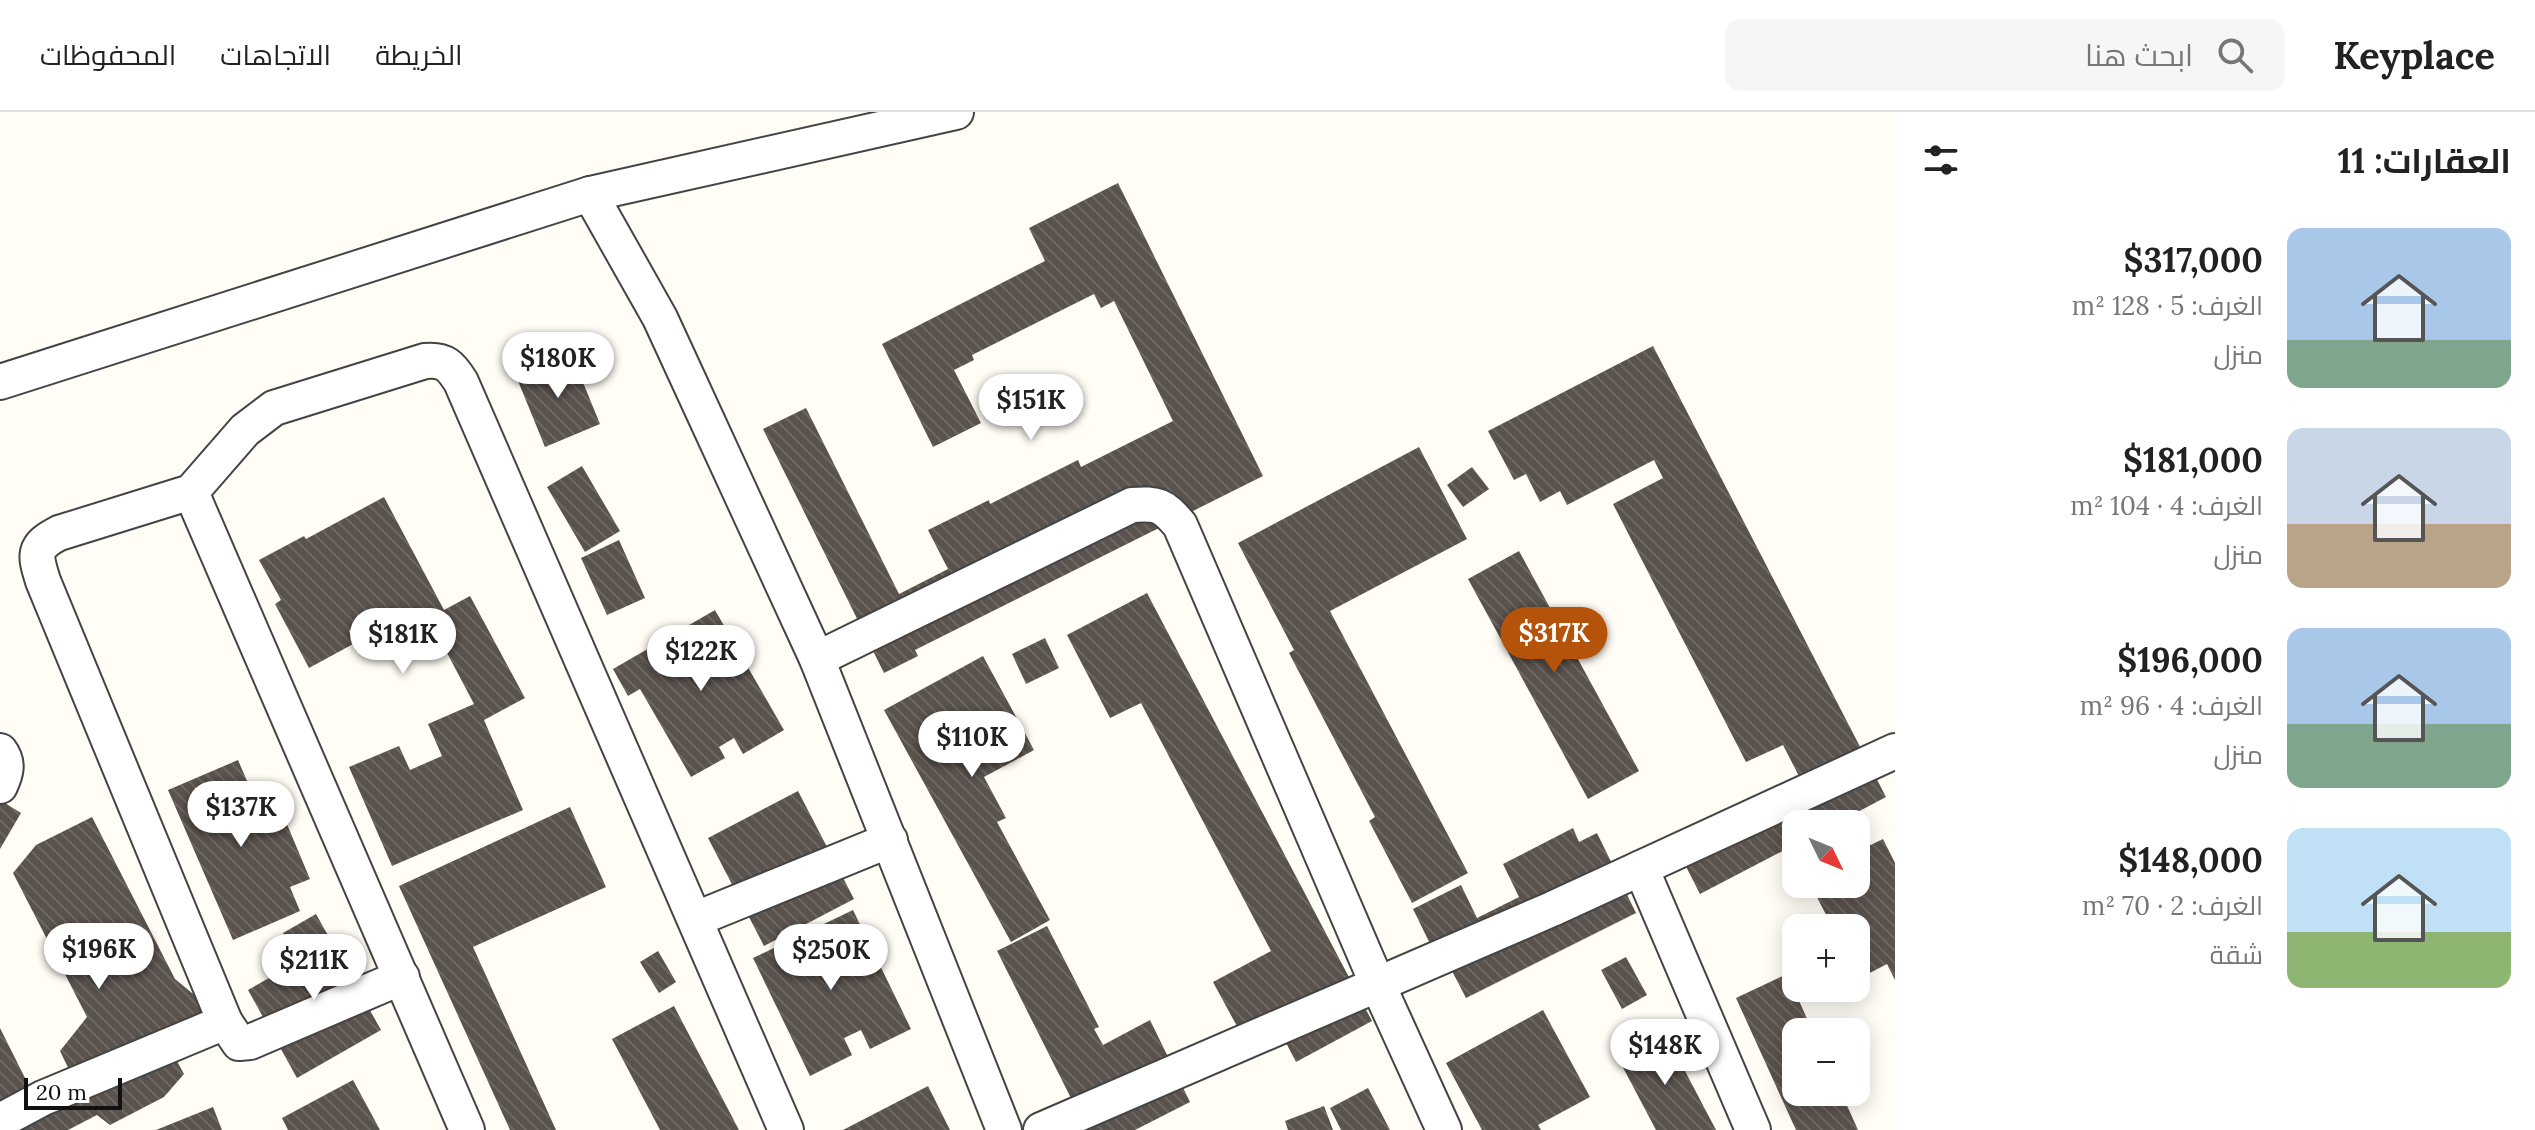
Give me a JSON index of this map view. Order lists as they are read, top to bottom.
{
  "scale_bar": "20 m",
  "north": "bottom right",
  "page": {
    "header": "Keyplace",
    "search": "ابحث هنا",
    "nav": ["الخريطة", "الاتجاهات", "المحفوظات"],
    "heading": "العقارات: 11",
    "list": [
      {
        "name": "$317,000",
        "note": "الغرف: 5 · 128 m² · منزل"
      },
      {
        "name": "$181,000",
        "note": "الغرف: 4 · 104 m² · منزل"
      },
      {
        "name": "$196,000",
        "note": "الغرف: 4 · 96 m² · منزل"
      },
      {
        "name": "$148,000",
        "note": "الغرف: 2 · 70 m² · شقة"
      }
    ],
    "price": [
      "$180K",
      "$151K",
      "$317K",
      "$181K",
      "$122K",
      "$110K",
      "$137K",
      "$196K",
      "$250K",
      "$211K",
      "$148K"
    ],
    "map_buttons": ["+", "−"],
    "scale": "20 m"
  }
}
